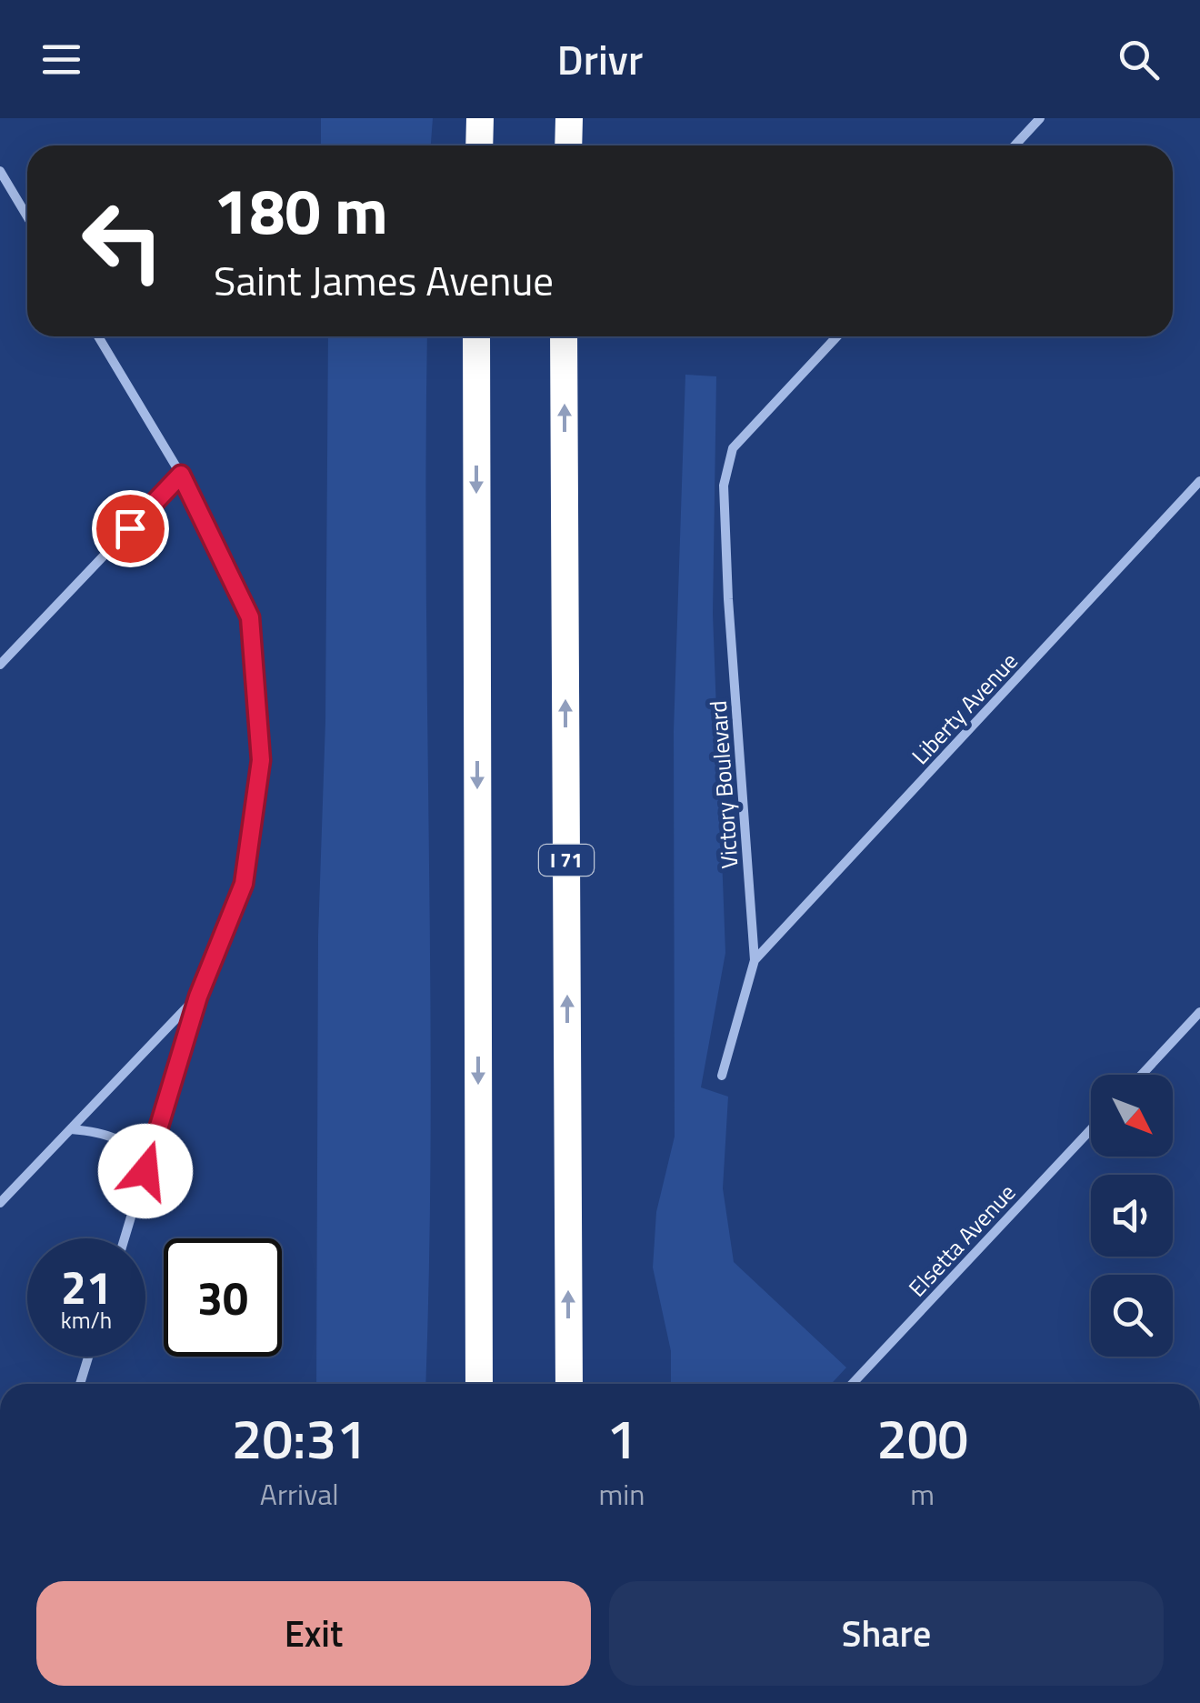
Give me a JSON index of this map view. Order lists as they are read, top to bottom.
{
  "streets": {
    "highway": ["I 71"],
    "street": ["Liberty Avenue", "Victory Boulevard", "Elsetta Avenue"]
  },
  "crossings": [
    ["Liberty Avenue", "Victory Boulevard"]
  ],
  "north": "bottom right",
  "page": {
    "header": "Drivr",
    "turn": ["180 m", "Saint James Avenue"],
    "speed": "21 km/h",
    "limit": "30",
    "eta": [
      "20:31",
      "Arrival",
      "1",
      "min",
      "200",
      "m"
    ],
    "buttons": ["Exit", "Share"]
  }
}
